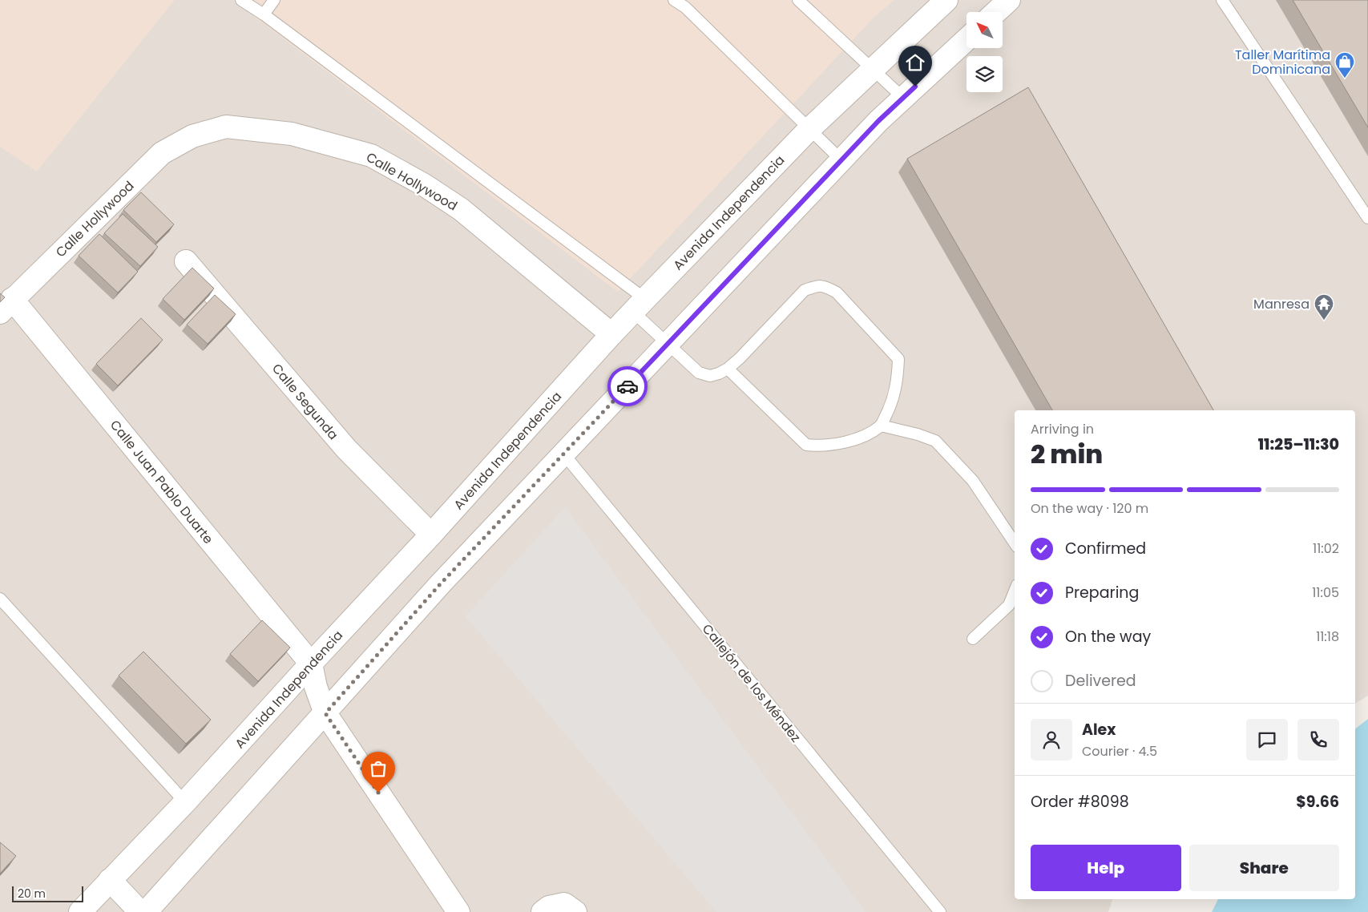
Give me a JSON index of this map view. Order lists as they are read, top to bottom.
{
  "streets": {
    "street": [
      "Calle Hollywood",
      "Avenida Independencia",
      "Calle Segunda",
      "Calle Juan Pablo Duarte"
    ],
    "lane": ["Callejón de los Méndez"]
  },
  "crossings": [
    ["Calle Hollywood", "Avenida Independencia"],
    ["Calle Hollywood", "Calle Juan Pablo Duarte"],
    ["Avenida Independencia", "Calle Segunda"],
    ["Avenida Independencia", "Calle Juan Pablo Duarte"]
  ],
  "places": {
    "shop": ["Taller Marítima Dominicana"],
    "temple": ["Manresa"]
  },
  "scale_bar": "20 m",
  "north": "top left",
  "page": {
    "heading": ["2 min", "Arriving in", "11:25–11:30"],
    "panel": [
      "Alex",
      "Courier · 4.5",
      "Order #8098",
      "$9.66"
    ],
    "bar": "On the way · 120 m",
    "list": [
      ["Confirmed", "11:02"],
      ["Preparing", "11:05"],
      ["On the way", "11:18"],
      "Delivered"
    ],
    "buttons": ["Help", "Share"],
    "scale": "20 m"
  }
}
